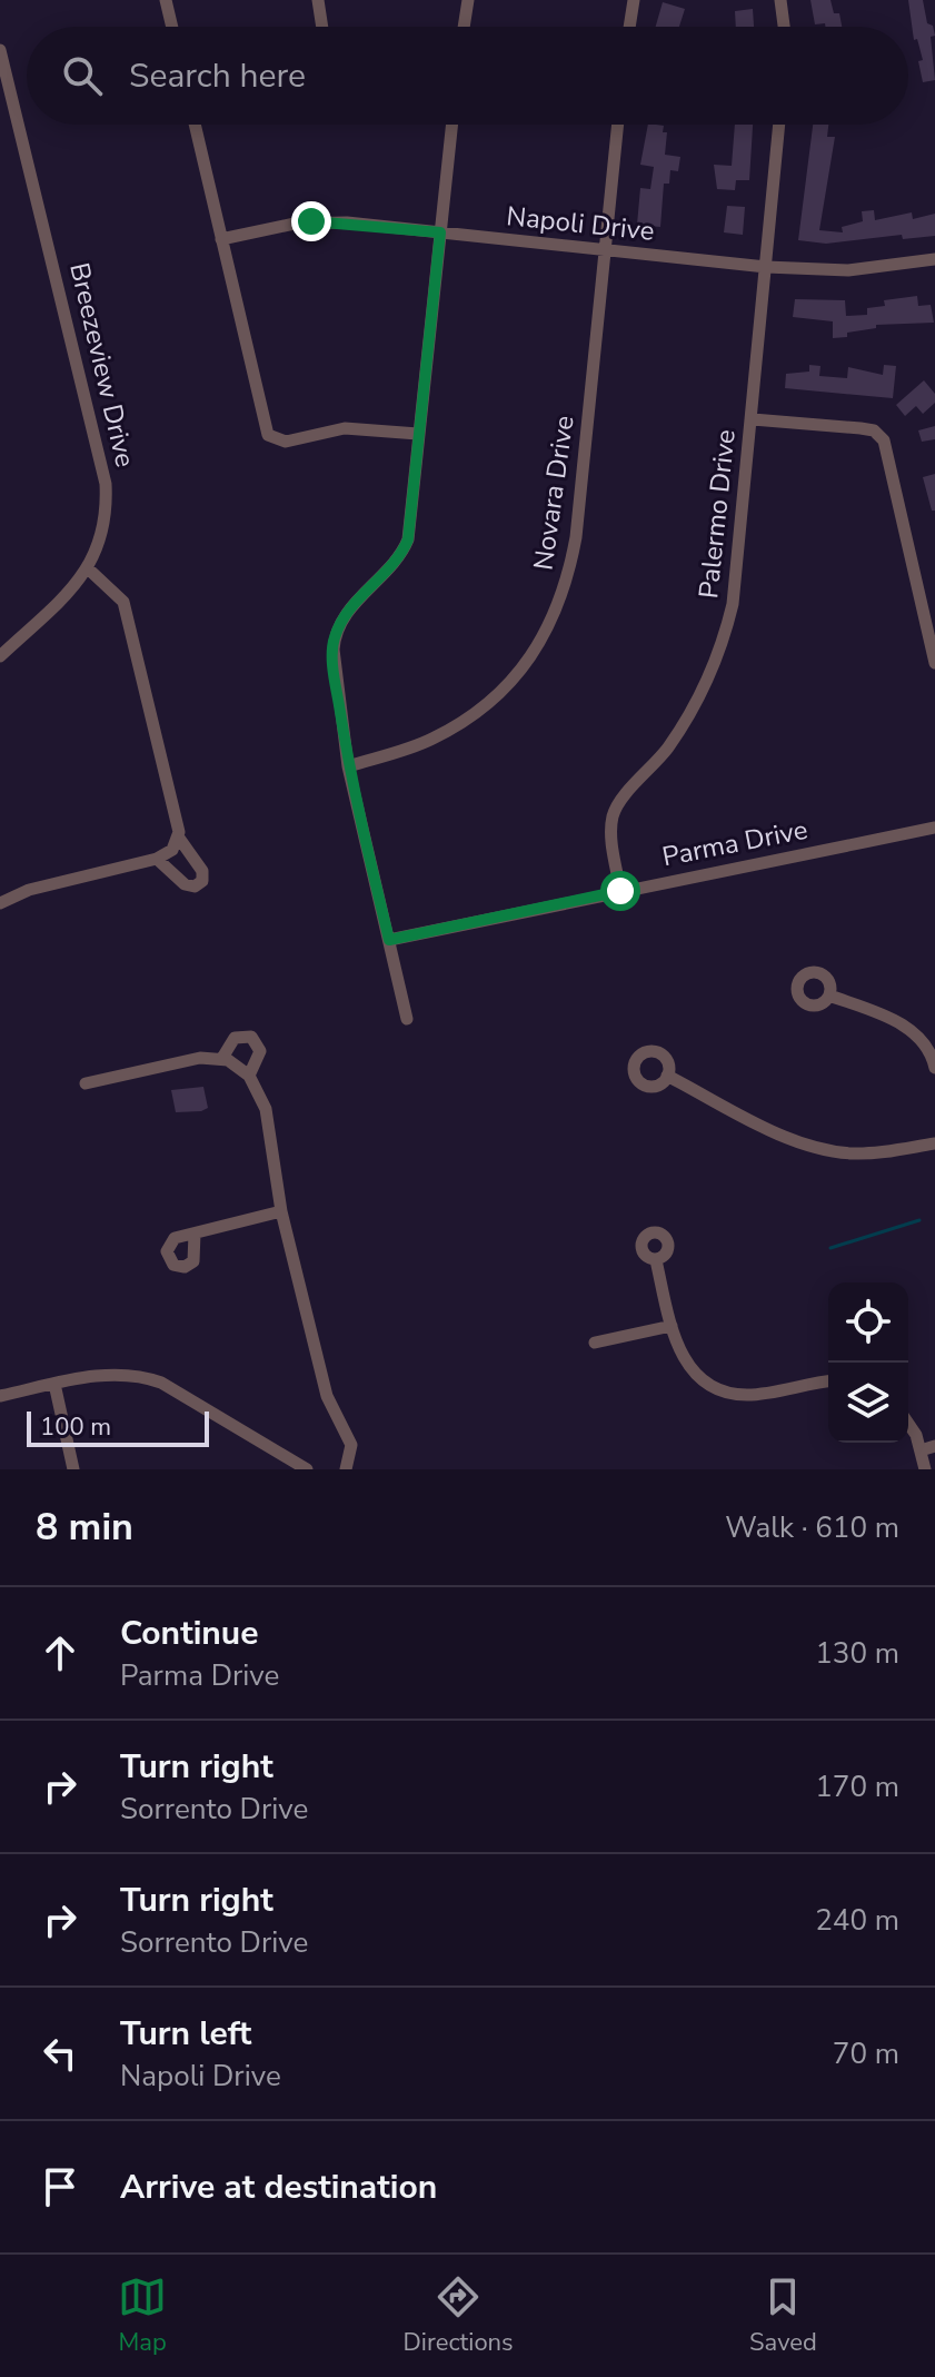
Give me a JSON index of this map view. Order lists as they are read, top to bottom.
{
  "streets": {
    "street": [
      "Napoli Drive",
      "Breezeview Drive",
      "Novara Drive",
      "Palermo Drive",
      "Parma Drive"
    ]
  },
  "crossings": [
    ["Napoli Drive", "Novara Drive"],
    ["Napoli Drive", "Palermo Drive"],
    ["Palermo Drive", "Parma Drive"]
  ],
  "scale_bar": "100 m",
  "page": {
    "search": "Search here",
    "scale": "100 m",
    "heading": ["8 min", "Walk · 610 m"],
    "list": [
      ["Continue", "Parma Drive", "130 m"],
      ["Turn right", "Sorrento Drive", "170 m"],
      ["Turn right", "Sorrento Drive", "240 m"],
      ["Turn left", "Napoli Drive", "70 m"],
      "Arrive at destination"
    ],
    "nav": ["Map", "Directions", "Saved"]
  }
}
